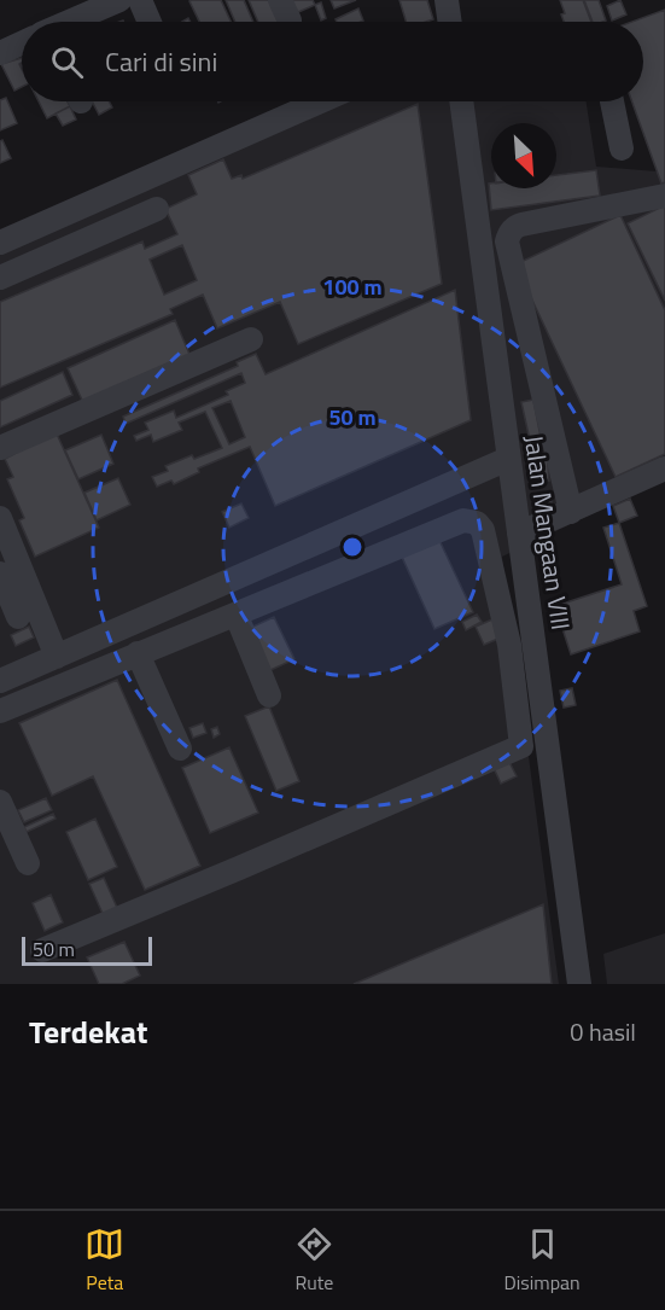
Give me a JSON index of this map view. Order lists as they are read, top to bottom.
{
  "streets": {
    "street": ["Jalan Mangaan VIII"]
  },
  "scale_bar": "50 m",
  "north": "bottom right",
  "page": {
    "search": "Cari di sini",
    "scale": "50 m",
    "heading": ["Terdekat", "0 hasil"],
    "nav": ["Peta", "Rute", "Disimpan"]
  },
  "rings": ["100 m", "50 m"]
}
